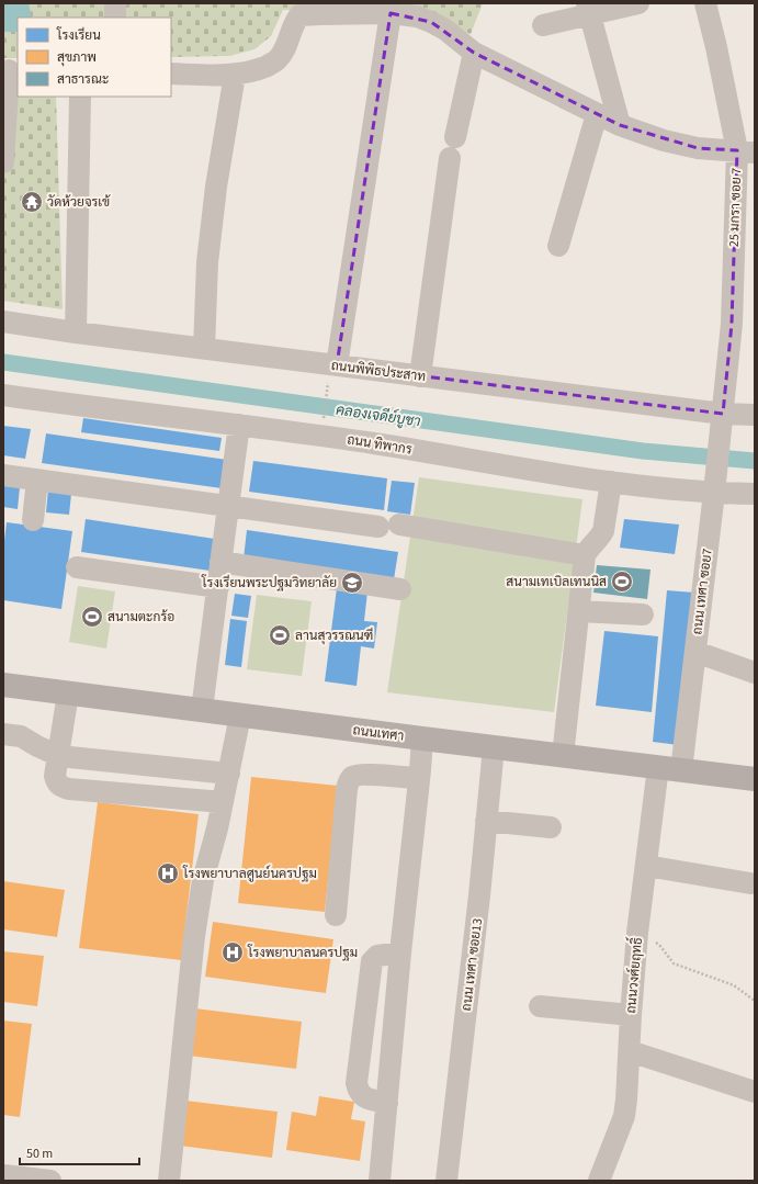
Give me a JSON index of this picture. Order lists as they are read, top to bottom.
{
  "streets": {
    "main road": ["ถนนเทศา"],
    "street": [
      "25 มกรา ซอย 7",
      "ถนนพิพิธประสาท",
      "ถนน ทิพากร",
      "ถนน เทศา ซอย7",
      "ถนน เทศา ซอย13",
      "ถนนวงศ์ยฤทธิ์"
    ]
  },
  "crossings": [
    ["25 มกรา ซอย 7", "ถนนพิพิธประสาท"],
    ["25 มกรา ซอย 7", "ถนน เทศา ซอย7"],
    ["ถนนพิพิธประสาท", "ถนน เทศา ซอย7"],
    ["ถนน ทิพากร", "ถนน เทศา ซอย7"],
    ["ถนน เทศา ซอย7", "ถนนเทศา"],
    ["ถนน เทศา ซอย7", "ถนนวงศ์ยฤทธิ์"],
    ["ถนนเทศา", "ถนน เทศา ซอย13"],
    ["ถนนเทศา", "ถนนวงศ์ยฤทธิ์"]
  ],
  "water": ["คลองเจดีย์บูชา"],
  "places": {
    "temple": ["วัดห้วยจรเข้"],
    "sports": ["สนามเทเบิลเทนนิส", "สนามตะกร้อ", "ลานสุวรรณนฑี"],
    "school or university": ["โรงเรียนพระปฐมวิทยาลัย"],
    "hospital": ["โรงพยาบาลศูนย์นครปฐม", "โรงพยาบาลนครปฐม"]
  },
  "legend": ["โรงเรียน", "สุขภาพ", "สาธารณะ"],
  "scale_bar": "50 m"
}
